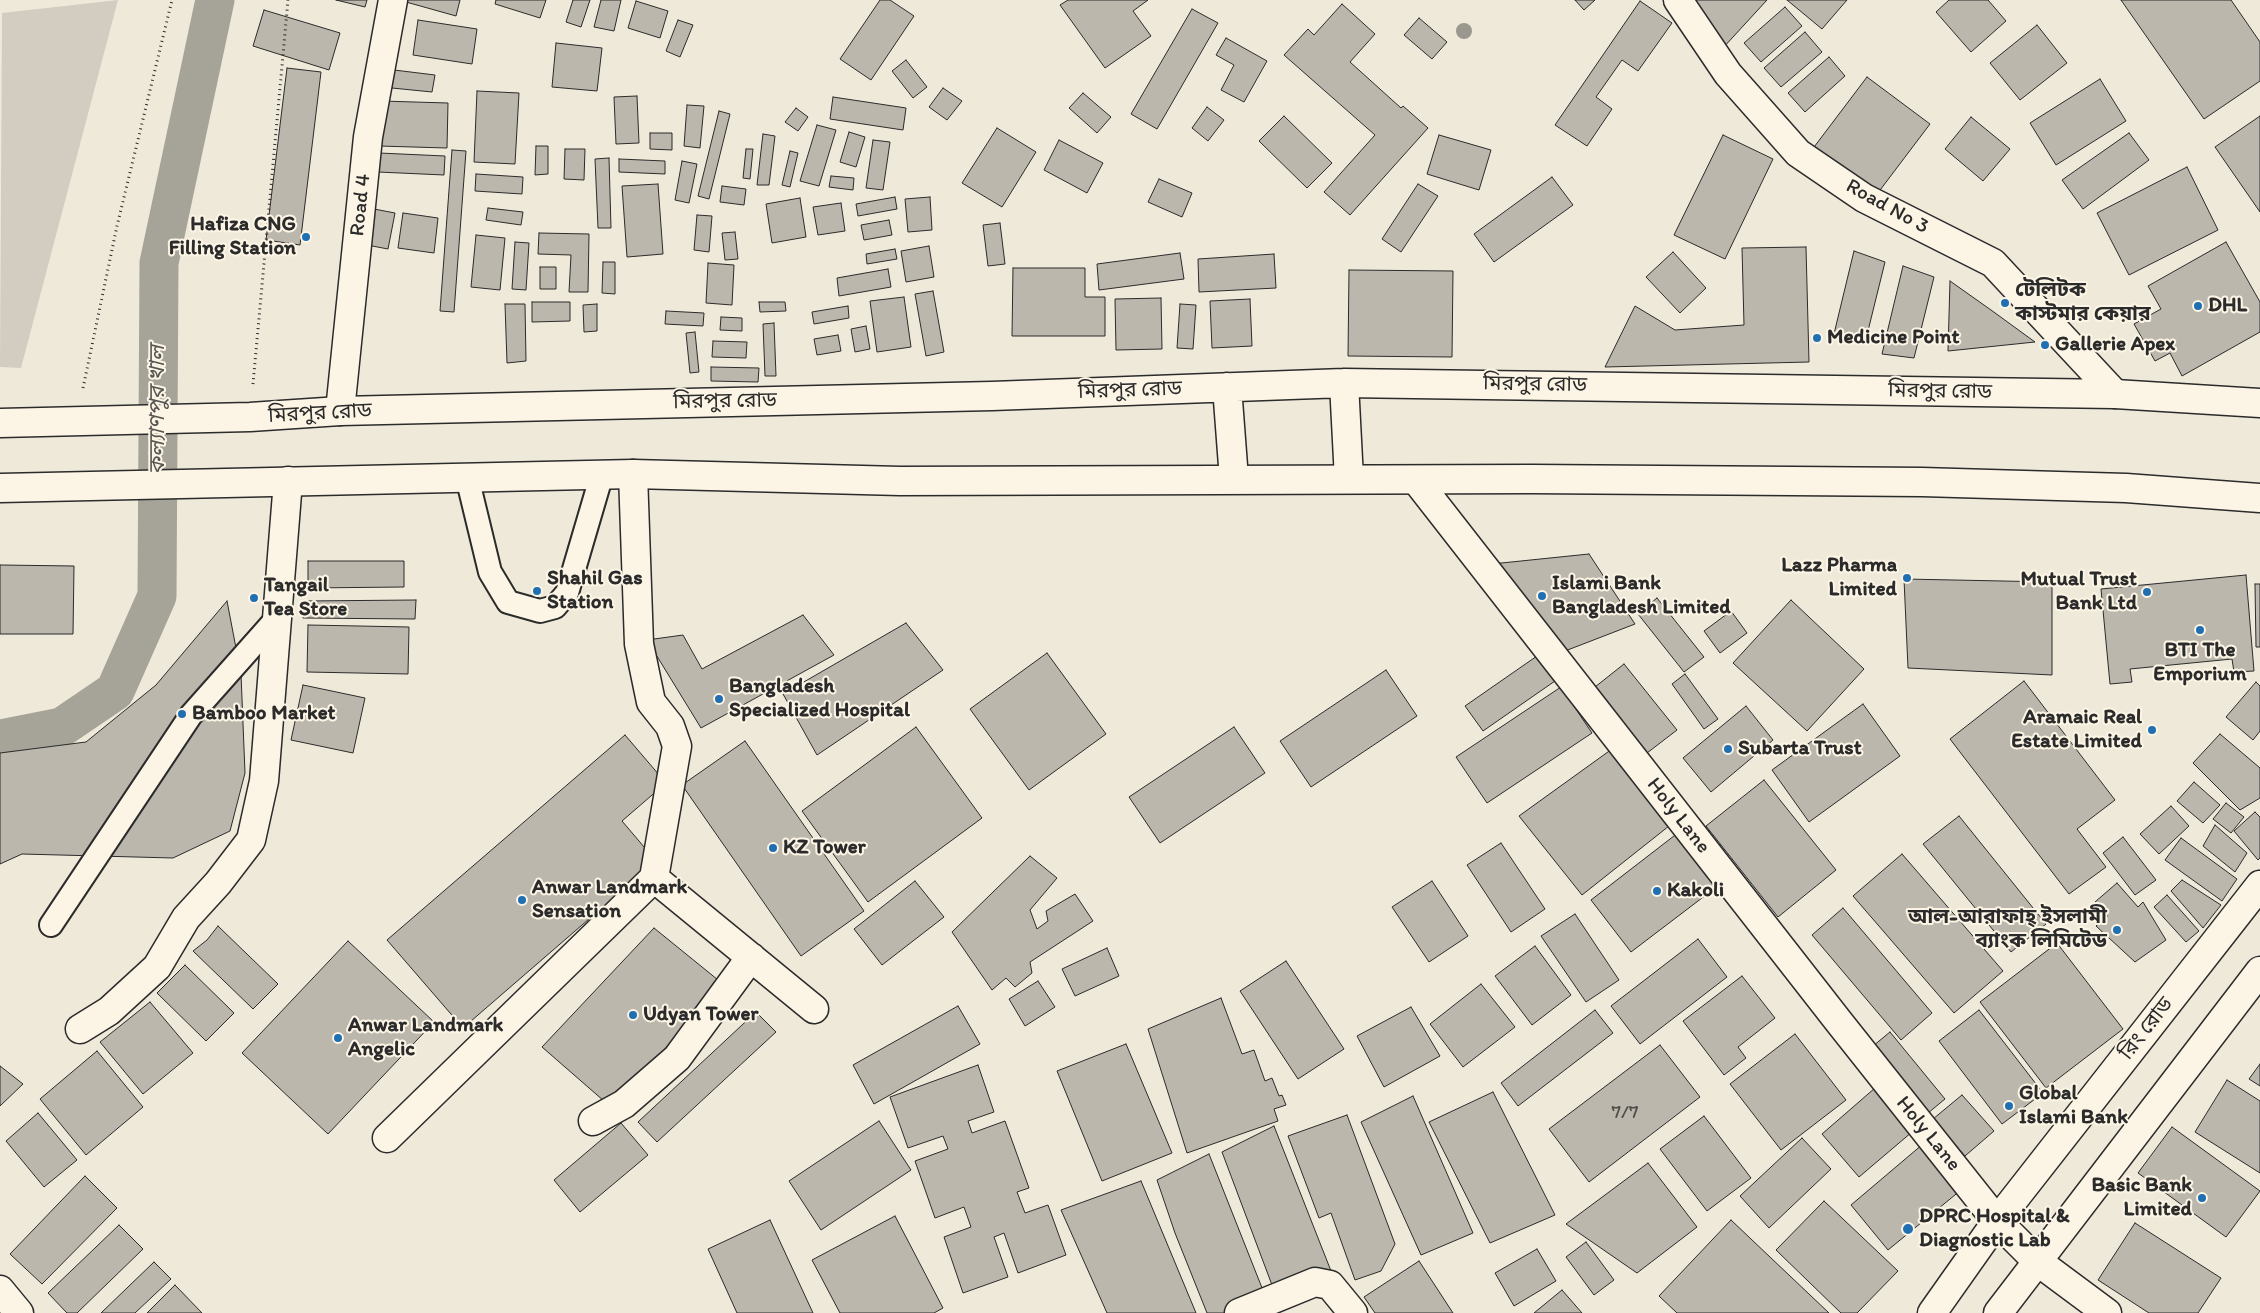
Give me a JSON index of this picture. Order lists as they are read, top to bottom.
{
  "streets": {
    "main road": [
      "Road 4",
      "Road No 3",
      "মিরপুর রোড",
      "Holy Lane",
      "রিং রোড"
    ]
  },
  "crossings": [
    ["Road 4", "মিরপুর রোড"],
    ["Road No 3", "মিরপুর রোড"],
    ["Holy Lane", "রিং রোড"]
  ],
  "water": ["কল্যাণপুর খাল"],
  "places": [
    "Hafiza CNG Filling Station",
    "টেলিটক কাস্টমার কেয়ার",
    "DHL",
    "Medicine Point",
    "Gallerie Apex",
    "Lazz Pharma Limited",
    "Shahil Gas Station",
    "Mutual Trust Bank Ltd",
    "Islami Bank Bangladesh Limited",
    "Tangail Tea Store",
    "BTI The Emporium",
    "Bangladesh Specialized Hospital",
    "Bamboo Market",
    "Aramaic Real Estate Limited",
    "Subarta Trust",
    "KZ Tower",
    "Kakoli",
    "Anwar Landmark Sensation",
    "আল-আরাফাহ্ ইসলামী ব্যাংক লিমিটেড",
    "Udyan Tower",
    "Anwar Landmark Angelic",
    "Global Islami Bank",
    "Basic Bank Limited",
    "DPRC Hospital & Diagnostic Lab"
  ],
  "house_numbers": ["7/7"]
}
